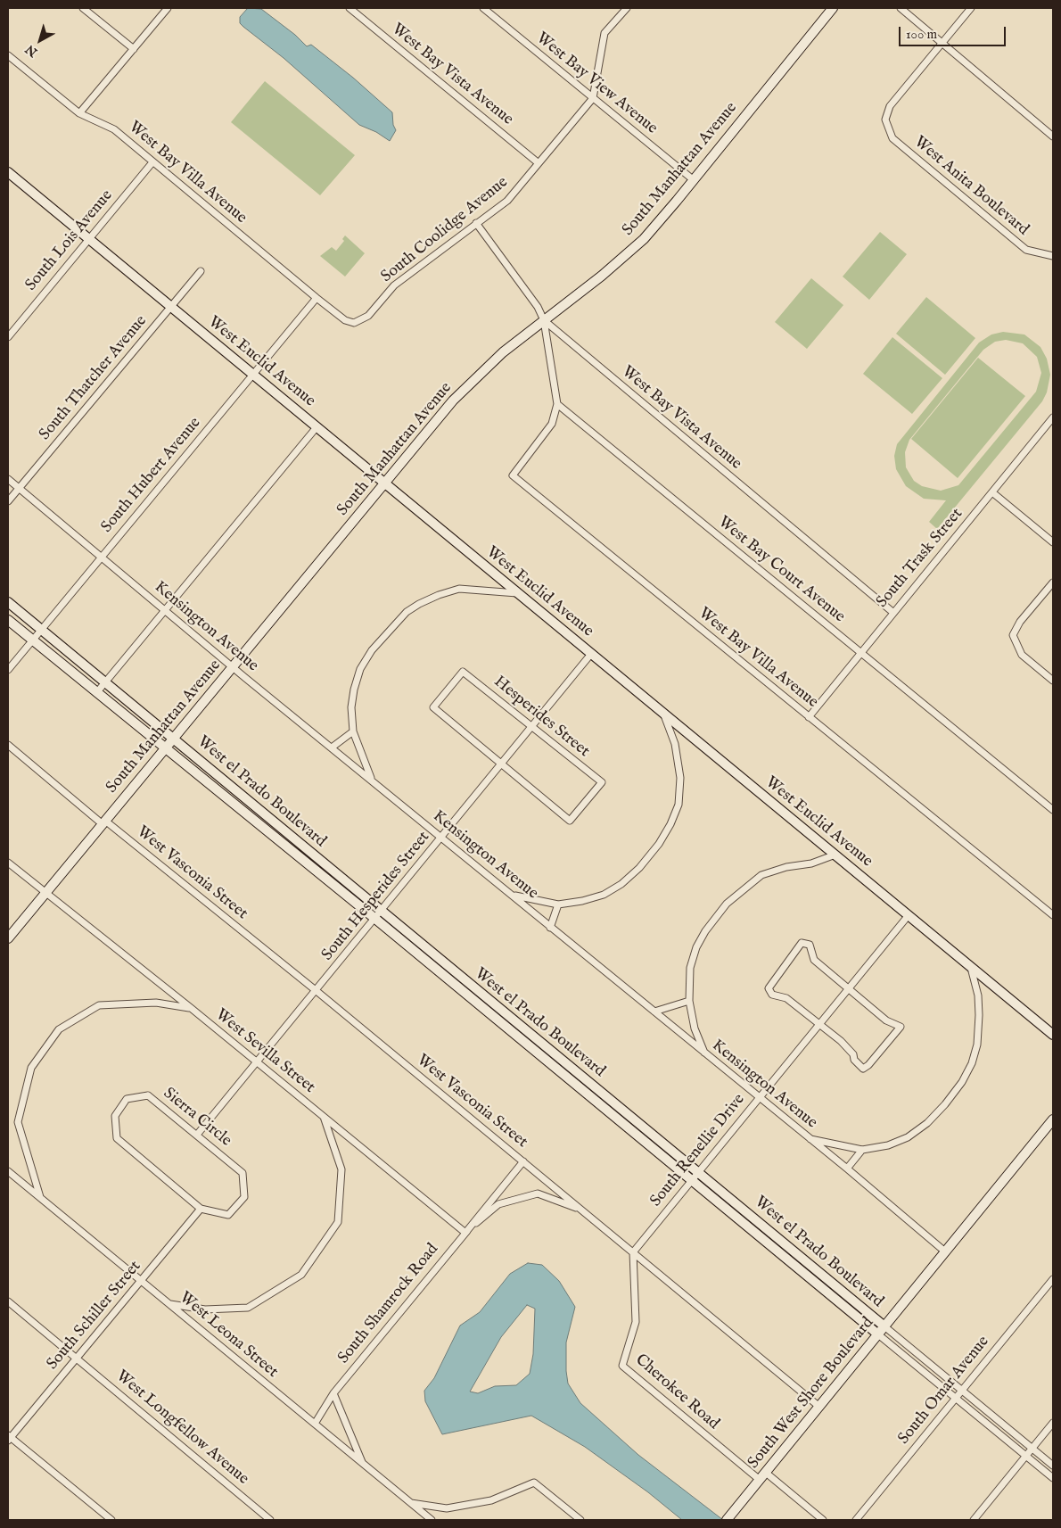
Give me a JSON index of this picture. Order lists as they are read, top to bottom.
{
  "streets": {
    "street": [
      "West Bay Vista Avenue",
      "West Bay View Avenue",
      "South Manhattan Avenue",
      "West Bay Villa Avenue",
      "West Anita Boulevard",
      "South Coolidge Avenue",
      "South Lois Avenue",
      "West Euclid Avenue",
      "South Thatcher Avenue",
      "South Hubert Avenue",
      "South Trask Street",
      "West Bay Court Avenue",
      "Kensington Avenue",
      "Hesperides Street",
      "West el Prado Boulevard",
      "West Vasconia Street",
      "South Hesperides Street",
      "West Sevilla Street",
      "Sierra Circle",
      "South Renellie Drive",
      "South Shamrock Road",
      "South Schiller Street",
      "West Leona Street",
      "South Omar Avenue",
      "Cherokee Road",
      "South West Shore Boulevard",
      "West Longfellow Avenue"
    ]
  },
  "crossings": [
    ["West Bay Vista Avenue", "South Manhattan Avenue"],
    ["West Bay Vista Avenue", "South Coolidge Avenue"],
    ["West Bay Vista Avenue", "South Trask Street"],
    ["West Bay View Avenue", "South Manhattan Avenue"],
    ["West Bay View Avenue", "South Coolidge Avenue"],
    ["South Manhattan Avenue", "West Euclid Avenue"],
    ["South Manhattan Avenue", "Kensington Avenue"],
    ["South Manhattan Avenue", "West el Prado Boulevard"],
    ["South Manhattan Avenue", "West Vasconia Street"],
    ["South Manhattan Avenue", "West Sevilla Street"],
    ["West Bay Villa Avenue", "South Coolidge Avenue"],
    ["West Bay Villa Avenue", "South Lois Avenue"],
    ["West Bay Villa Avenue", "South Hubert Avenue"],
    ["West Bay Villa Avenue", "South Trask Street"],
    ["West Bay Villa Avenue", "West Bay Court Avenue"],
    ["South Lois Avenue", "West Euclid Avenue"],
    ["West Euclid Avenue", "South Thatcher Avenue"],
    ["West Euclid Avenue", "South Hubert Avenue"],
    ["West Euclid Avenue", "South Hesperides Street"],
    ["West Euclid Avenue", "South Renellie Drive"],
    ["South Thatcher Avenue", "Kensington Avenue"],
    ["South Hubert Avenue", "Kensington Avenue"],
    ["South Hubert Avenue", "West el Prado Boulevard"],
    ["South Trask Street", "West Bay Court Avenue"],
    ["Kensington Avenue", "South Hesperides Street"],
    ["Kensington Avenue", "South Renellie Drive"],
    ["Kensington Avenue", "South West Shore Boulevard"],
    ["Hesperides Street", "South Hesperides Street"],
    ["West el Prado Boulevard", "South Hesperides Street"],
    ["West el Prado Boulevard", "South Renellie Drive"],
    ["West el Prado Boulevard", "South Omar Avenue"],
    ["West el Prado Boulevard", "South West Shore Boulevard"],
    ["West Vasconia Street", "South Hesperides Street"],
    ["West Vasconia Street", "South Renellie Drive"],
    ["West Vasconia Street", "South Shamrock Road"],
    ["West Vasconia Street", "Cherokee Road"],
    ["West Vasconia Street", "South West Shore Boulevard"],
    ["South Hesperides Street", "West Sevilla Street"],
    ["South Hesperides Street", "Sierra Circle"],
    ["West Sevilla Street", "South Shamrock Road"],
    ["Sierra Circle", "South Schiller Street"],
    ["South Renellie Drive", "Cherokee Road"],
    ["South Shamrock Road", "West Leona Street"],
    ["South Schiller Street", "West Leona Street"],
    ["South Schiller Street", "West Longfellow Avenue"],
    ["Cherokee Road", "South West Shore Boulevard"]
  ],
  "scale_bar": "100 m",
  "north": "bottom left"
}
